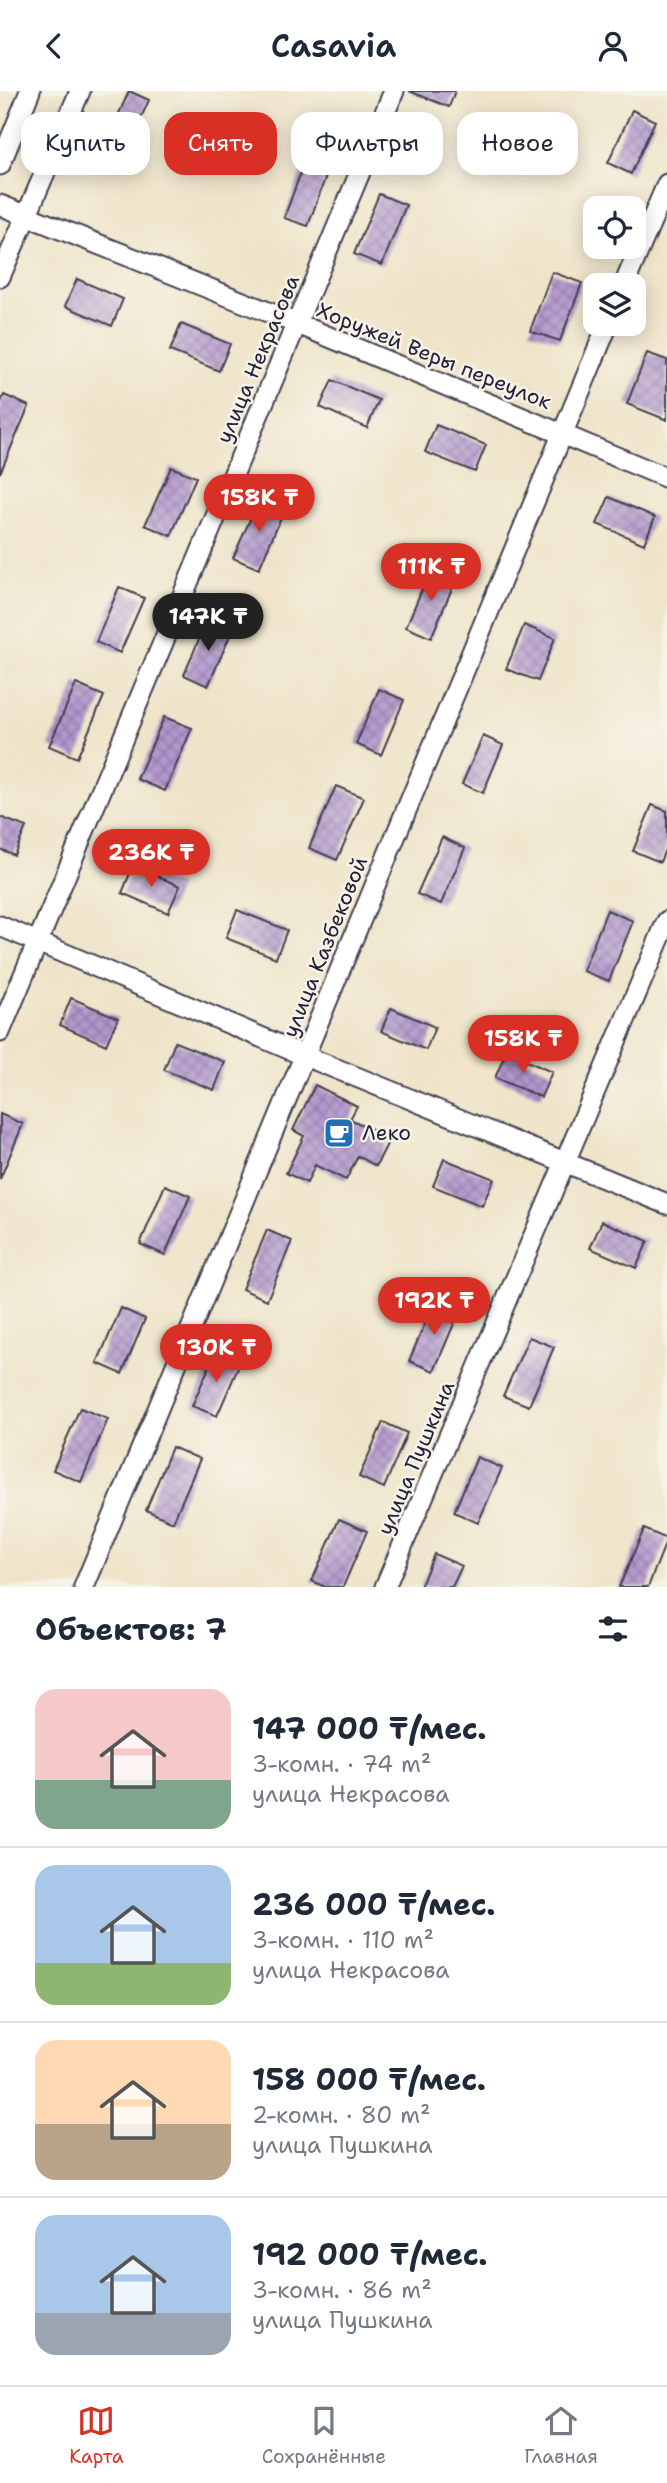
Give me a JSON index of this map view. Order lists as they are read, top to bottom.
{
  "streets": {
    "street": [
      "Хоружей Веры переулок",
      "улица Некрасова",
      "улица Казбековой",
      "улица Пушкина"
    ]
  },
  "crossings": [
    ["Хоружей Веры переулок", "улица Некрасова"],
    ["Хоружей Веры переулок", "улица Казбековой"]
  ],
  "places": {
    "cafe": ["Леко"]
  },
  "page": {
    "header": "Casavia",
    "chip": [
      "Купить",
      "Снять",
      "Фильтры",
      "Новое"
    ],
    "price": [
      "158K ₸",
      "111K ₸",
      "147K ₸",
      "236K ₸",
      "158K ₸",
      "192K ₸",
      "130K ₸"
    ],
    "heading": "Объектов: 7",
    "list": [
      {
        "name": "147 000 ₸/мес.",
        "note": "3-комн. · 74 m² · улица Некрасова"
      },
      {
        "name": "236 000 ₸/мес.",
        "note": "3-комн. · 110 m² · улица Некрасова"
      },
      {
        "name": "158 000 ₸/мес.",
        "note": "2-комн. · 80 m² · улица Пушкина"
      },
      {
        "name": "192 000 ₸/мес.",
        "note": "3-комн. · 86 m² · улица Пушкина"
      }
    ],
    "tabs": ["Карта", "Сохранённые", "Главная"]
  }
}
